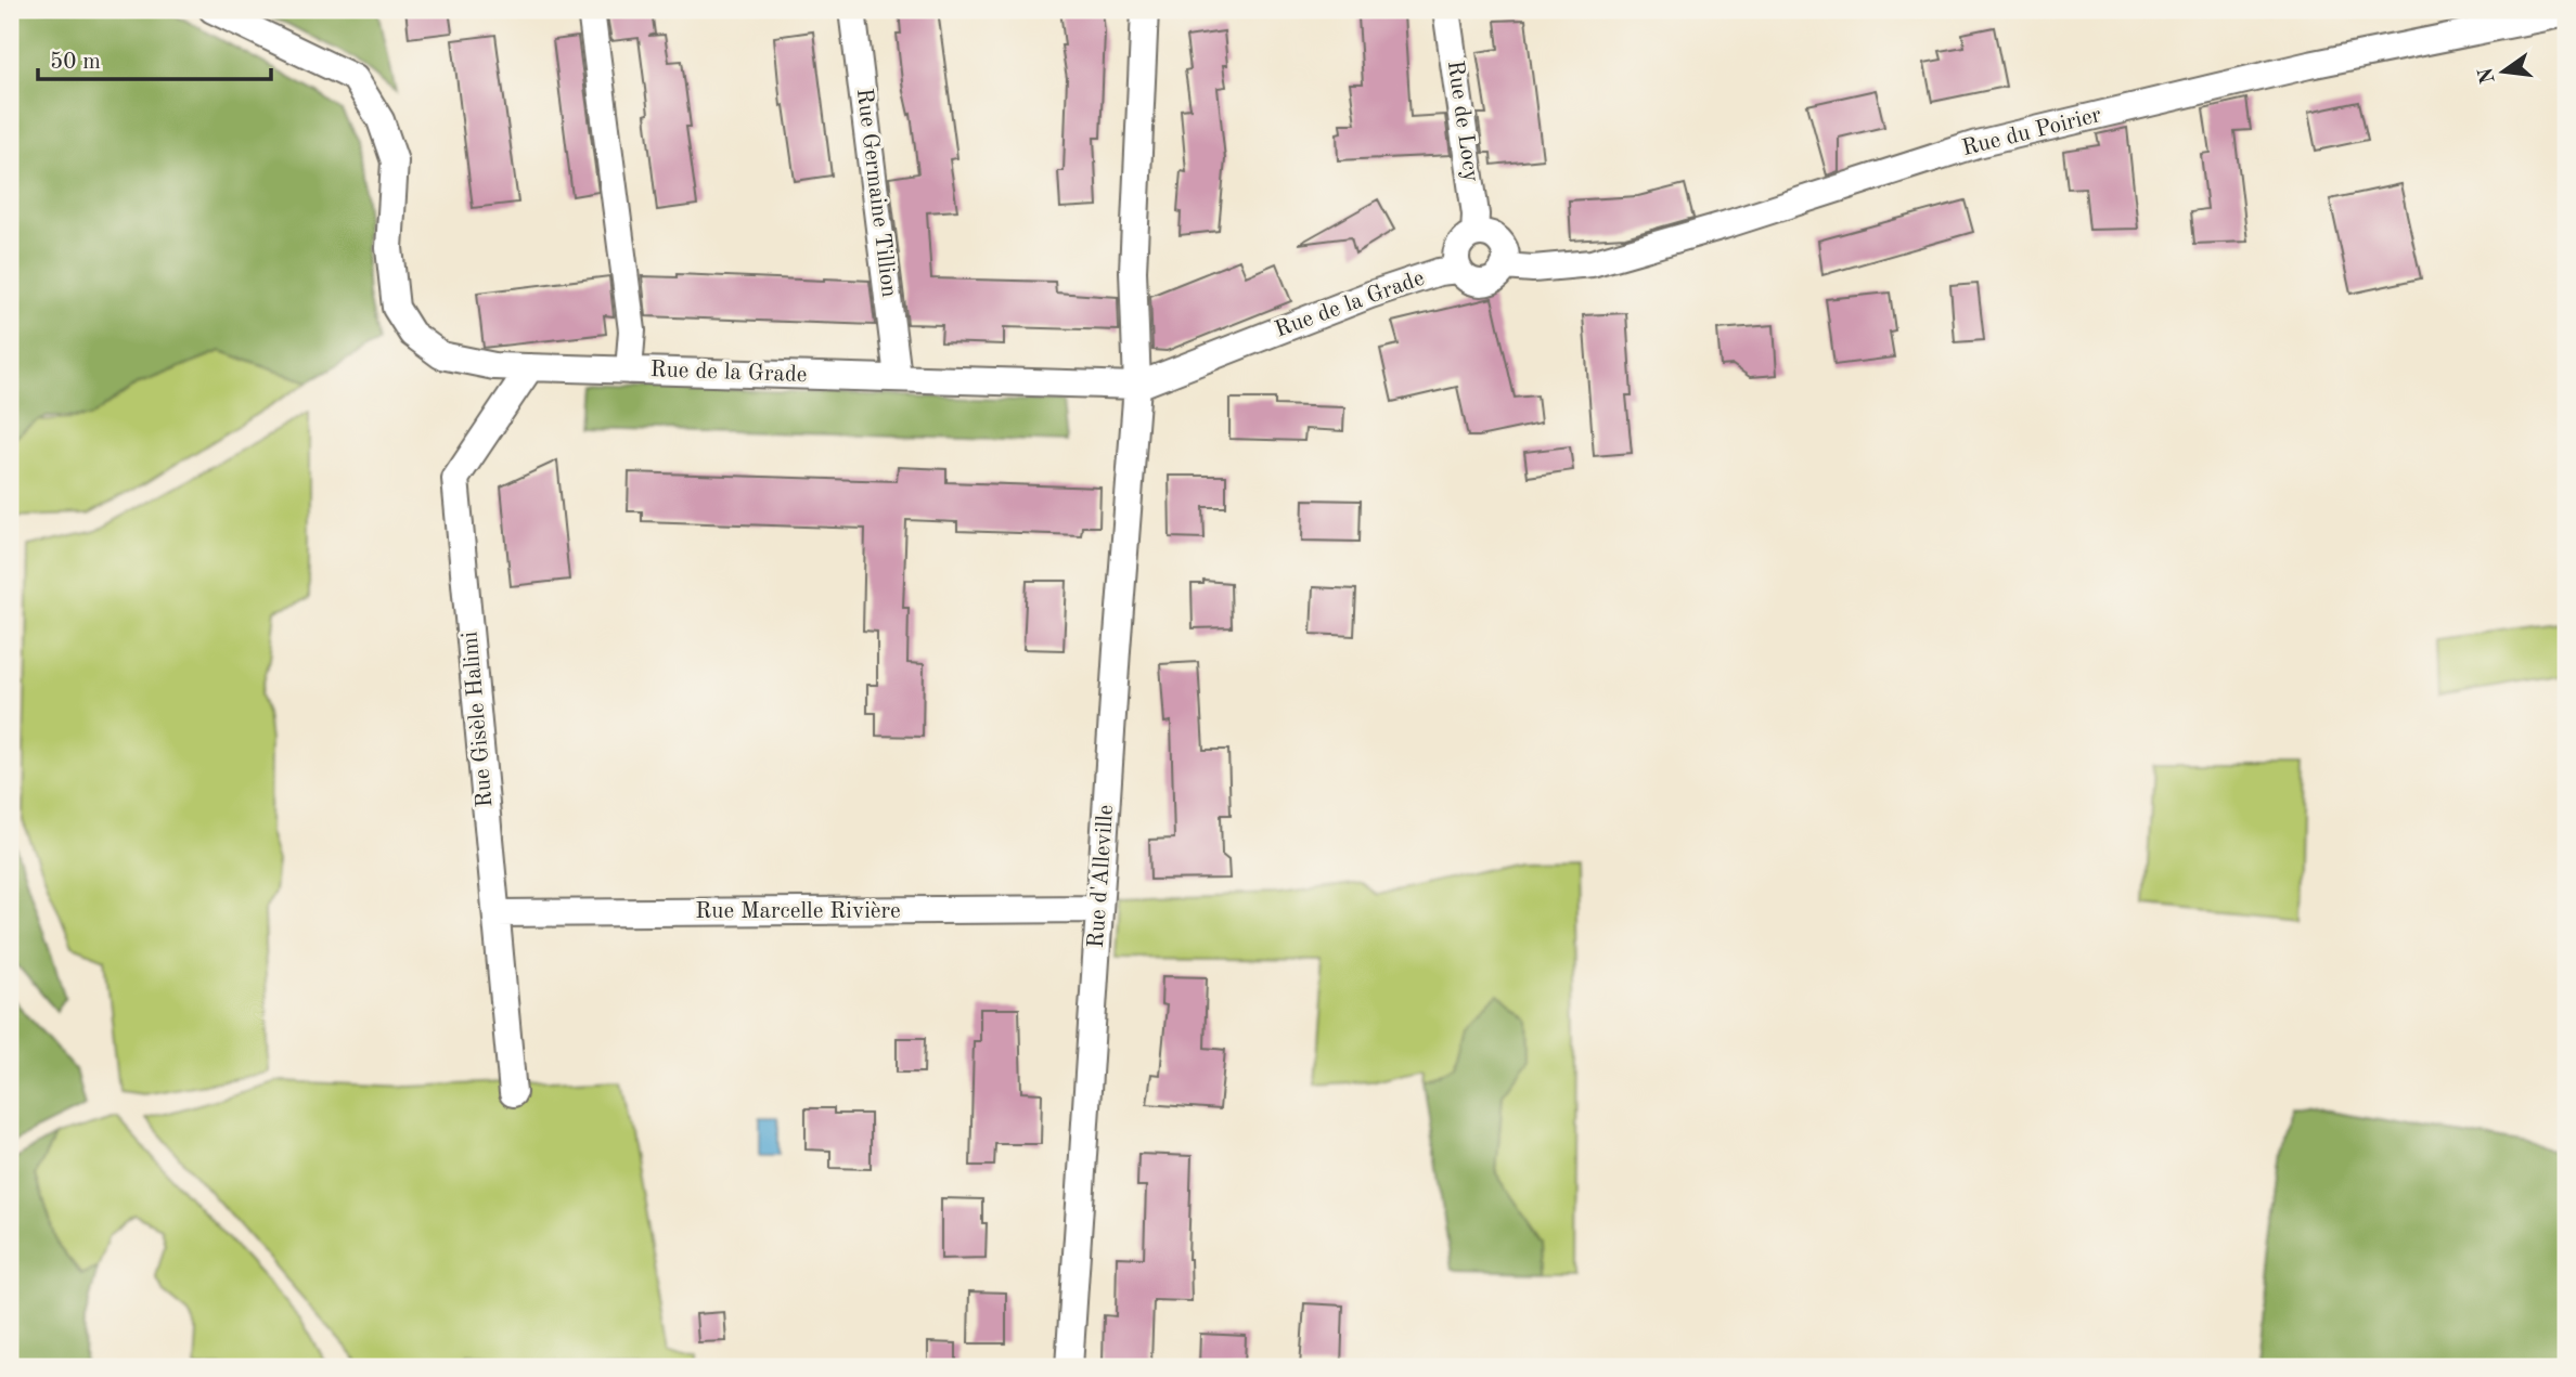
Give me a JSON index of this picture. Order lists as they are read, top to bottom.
{
  "streets": {
    "street": [
      "Rue de Locy",
      "Rue du Poirier",
      "Rue Germaine Tillion",
      "Rue de la Grade",
      "Rue Gisèle Halimi",
      "Rue d'Alleville",
      "Rue Marcelle Rivière"
    ]
  },
  "crossings": [
    ["Rue de Locy", "Rue du Poirier"],
    ["Rue de Locy", "Rue de la Grade"],
    ["Rue du Poirier", "Rue de la Grade"],
    ["Rue Germaine Tillion", "Rue de la Grade"],
    ["Rue de la Grade", "Rue Gisèle Halimi"],
    ["Rue de la Grade", "Rue d'Alleville"],
    ["Rue Gisèle Halimi", "Rue Marcelle Rivière"],
    ["Rue d'Alleville", "Rue Marcelle Rivière"]
  ],
  "scale_bar": "50 m",
  "north": "left"
}
